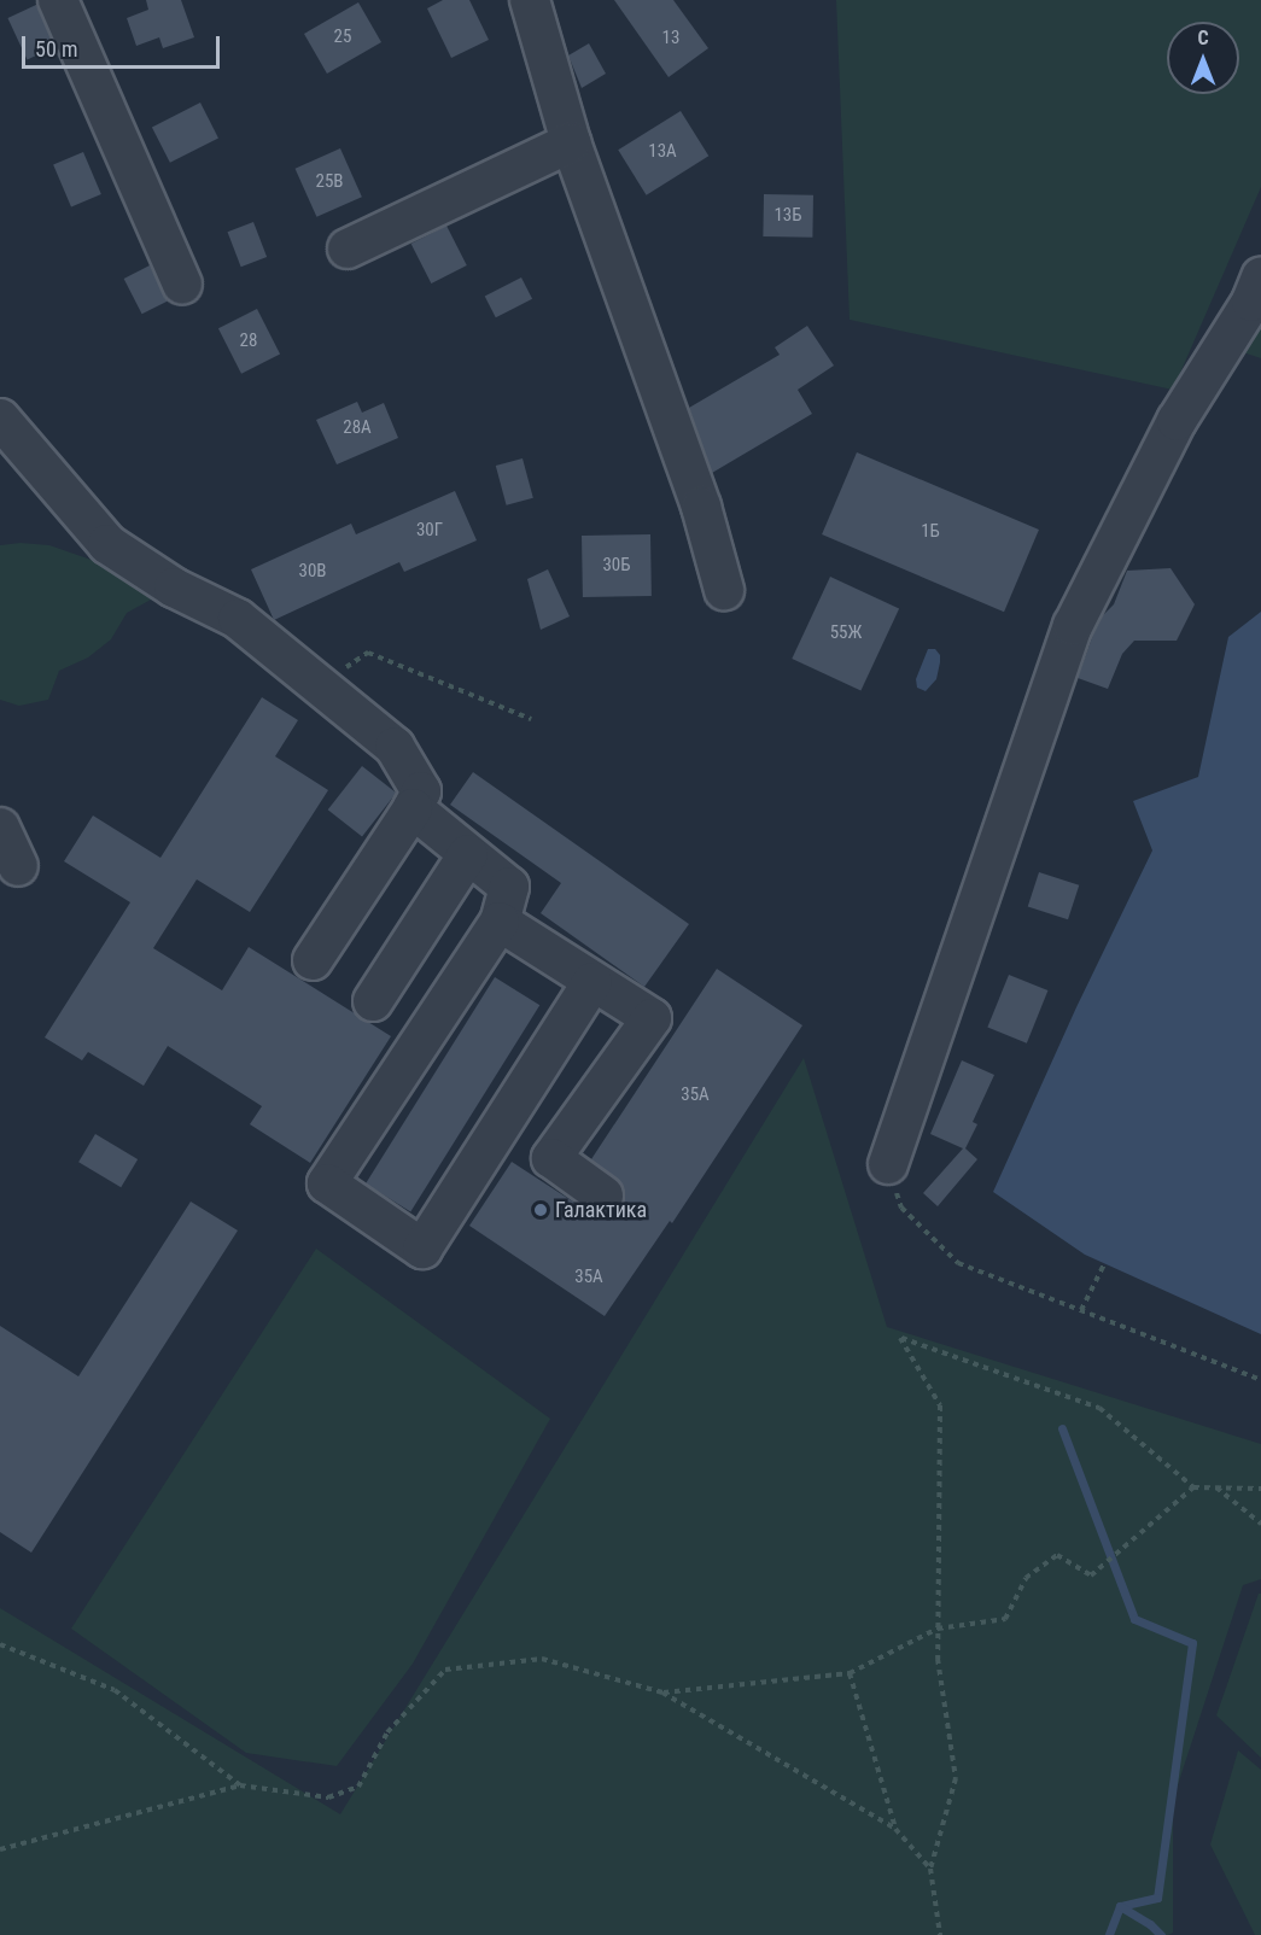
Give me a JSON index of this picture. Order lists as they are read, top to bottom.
{
  "places": ["Галактика"],
  "house_numbers": [
    "25",
    "13",
    "13А",
    "25В",
    "13Б",
    "28",
    "28А",
    "30Г",
    "1Б",
    "30Б",
    "30В",
    "55Ж",
    "35А",
    "35А"
  ],
  "scale_bar": "50 m",
  "north": "top"
}
